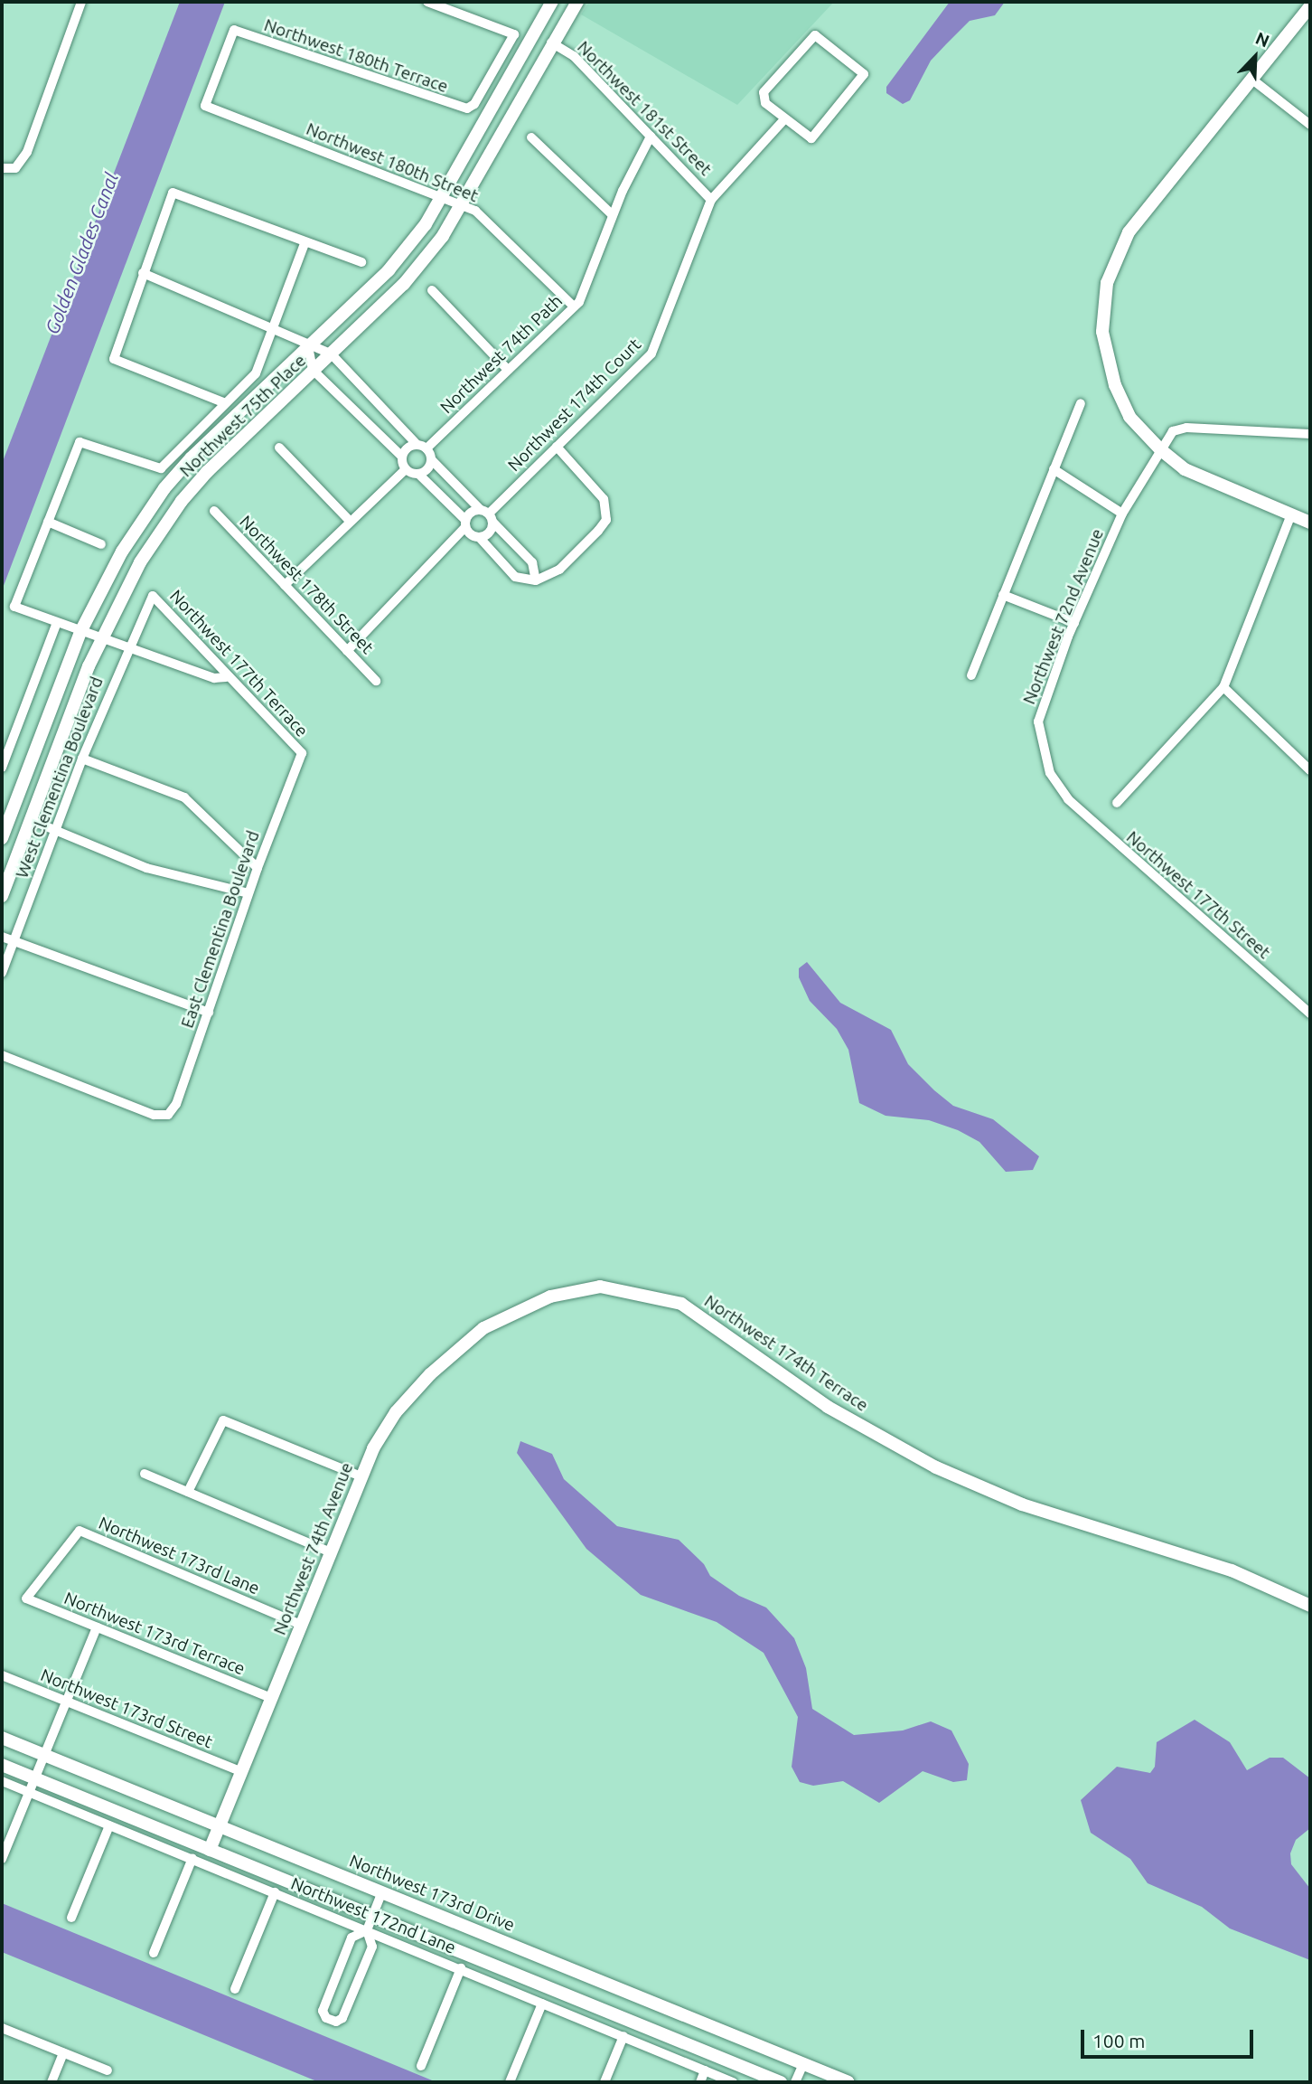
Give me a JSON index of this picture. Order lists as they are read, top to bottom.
{
  "streets": {
    "street": [
      "Northwest 180th Terrace",
      "Northwest 181st Street",
      "Northwest 180th Street",
      "Northwest 74th Path",
      "Northwest 174th Court",
      "Northwest 75th Place",
      "Northwest 178th Street",
      "Northwest 72nd Avenue",
      "Northwest 177th Terrace",
      "West Clementina Boulevard",
      "Northwest 177th Street",
      "East Clementina Boulevard",
      "Northwest 174th Terrace",
      "Northwest 74th Avenue",
      "Northwest 173rd Lane",
      "Northwest 173rd Terrace",
      "Northwest 173rd Street",
      "Northwest 173rd Drive",
      "Northwest 172nd Lane"
    ]
  },
  "crossings": [
    ["Northwest 180th Terrace", "Northwest 180th Street"],
    ["Northwest 181st Street", "Northwest 74th Path"],
    ["Northwest 181st Street", "Northwest 174th Court"],
    ["Northwest 181st Street", "Northwest 75th Place"],
    ["Northwest 180th Street", "Northwest 74th Path"],
    ["Northwest 180th Street", "Northwest 75th Place"],
    ["Northwest 72nd Avenue", "Northwest 177th Street"],
    ["Northwest 177th Terrace", "West Clementina Boulevard"],
    ["Northwest 177th Terrace", "East Clementina Boulevard"],
    ["Northwest 174th Terrace", "Northwest 74th Avenue"],
    ["Northwest 74th Avenue", "Northwest 173rd Lane"],
    ["Northwest 74th Avenue", "Northwest 173rd Terrace"],
    ["Northwest 74th Avenue", "Northwest 173rd Street"],
    ["Northwest 74th Avenue", "Northwest 173rd Drive"],
    ["Northwest 173rd Lane", "Northwest 173rd Terrace"]
  ],
  "water": ["Golden Glades Canal"],
  "scale_bar": "100 m",
  "north": "top right"
}
